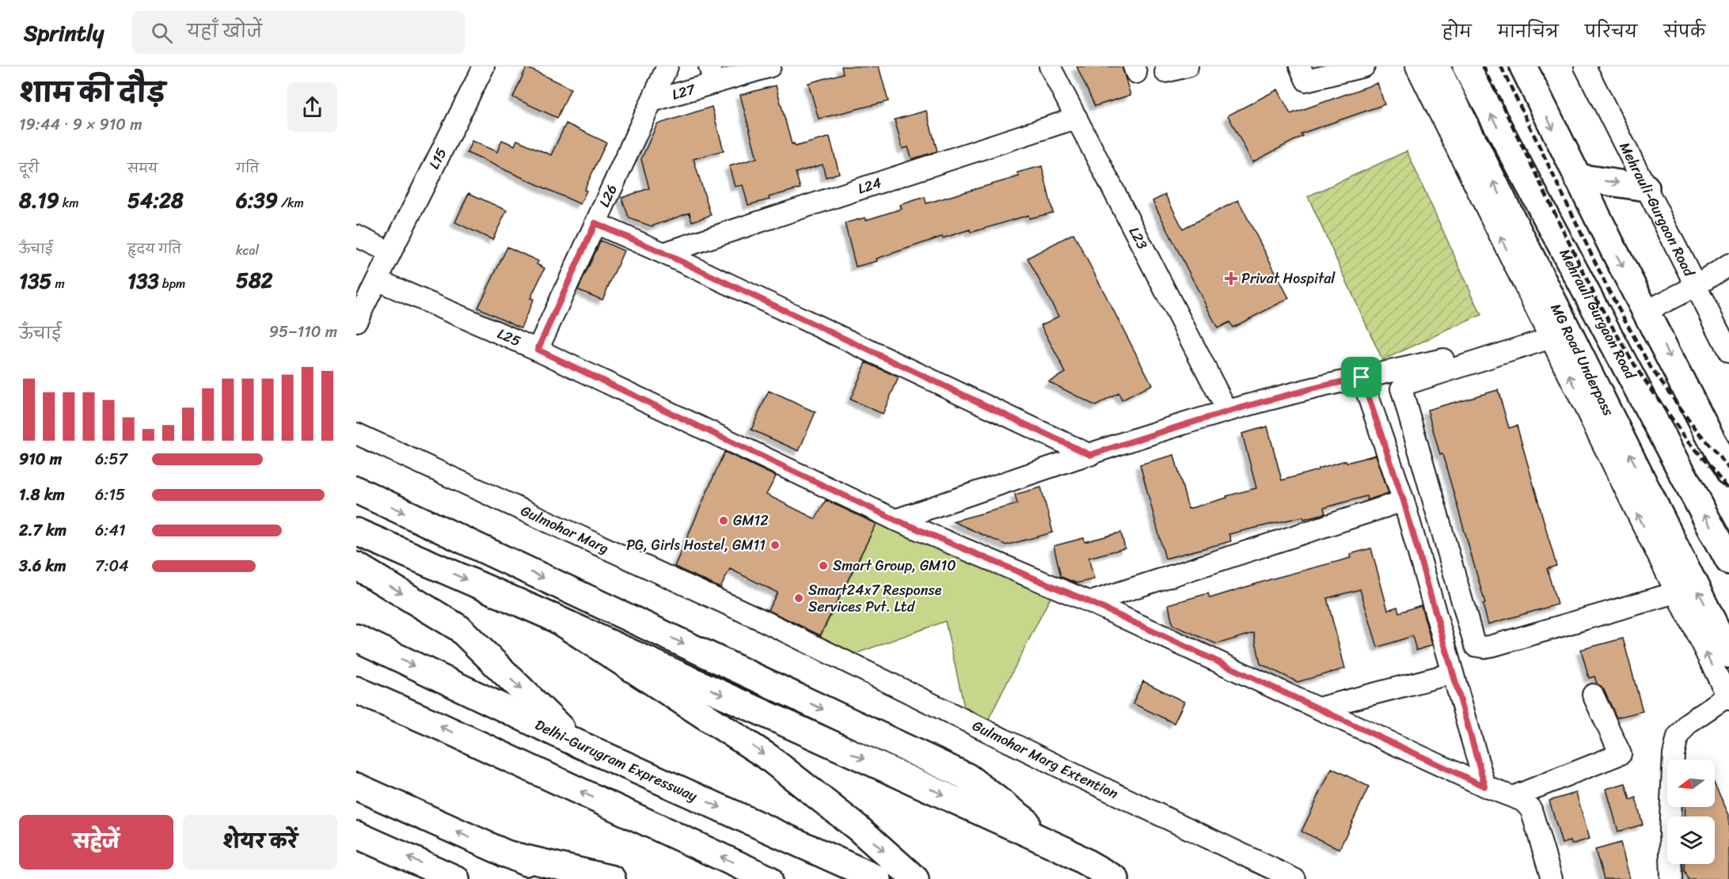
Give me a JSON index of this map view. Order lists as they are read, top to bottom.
{
  "streets": {
    "main road": ["Mehrauli Gurgaon Road", "MG Road Underpass", "Delhi-Gurugram Expressway"],
    "street": [
      "L27",
      "L15",
      "L24",
      "L26",
      "Mehrauli-Gurgaon Road",
      "L23",
      "L25",
      "Gulmohar Marg",
      "Gulmohar Marg Extention"
    ]
  },
  "crossings": [
    ["L27", "L26"],
    ["L24", "L23"],
    ["L26", "L25"],
    ["Gulmohar Marg", "Gulmohar Marg Extention"]
  ],
  "places": {
    "health": ["Privat Hospital"],
    "other": [
      "GM12",
      "PG, Girls Hostel, GM11",
      "Smart Group, GM10",
      "Smart24x7 Response Services Pvt. Ltd"
    ]
  },
  "north": "left",
  "page": {
    "header": "Sprintly",
    "search": "यहाँ खोजें",
    "nav": [
      "होम",
      "मानचित्र",
      "परिचय",
      "संपर्क"
    ],
    "heading": ["शाम की दौड़", "19:44 · 9 × 910 m"],
    "stats": [
      ["दूरी", "8.19 km"],
      ["समय", "54:28"],
      ["गति", "6:39 /km"],
      ["ऊँचाई", "135 m"],
      ["हृदय गति", "133 bpm"],
      ["kcal", "582"]
    ],
    "chart": ["ऊँचाई", "95–110 m"],
    "list": [
      {
        "name": "910 m",
        "note": "6:57"
      },
      {
        "name": "1.8 km",
        "note": "6:15"
      },
      {
        "name": "2.7 km",
        "note": "6:41"
      },
      {
        "name": "3.6 km",
        "note": "7:04"
      }
    ],
    "buttons": ["सहेजें", "शेयर करें"]
  }
}
